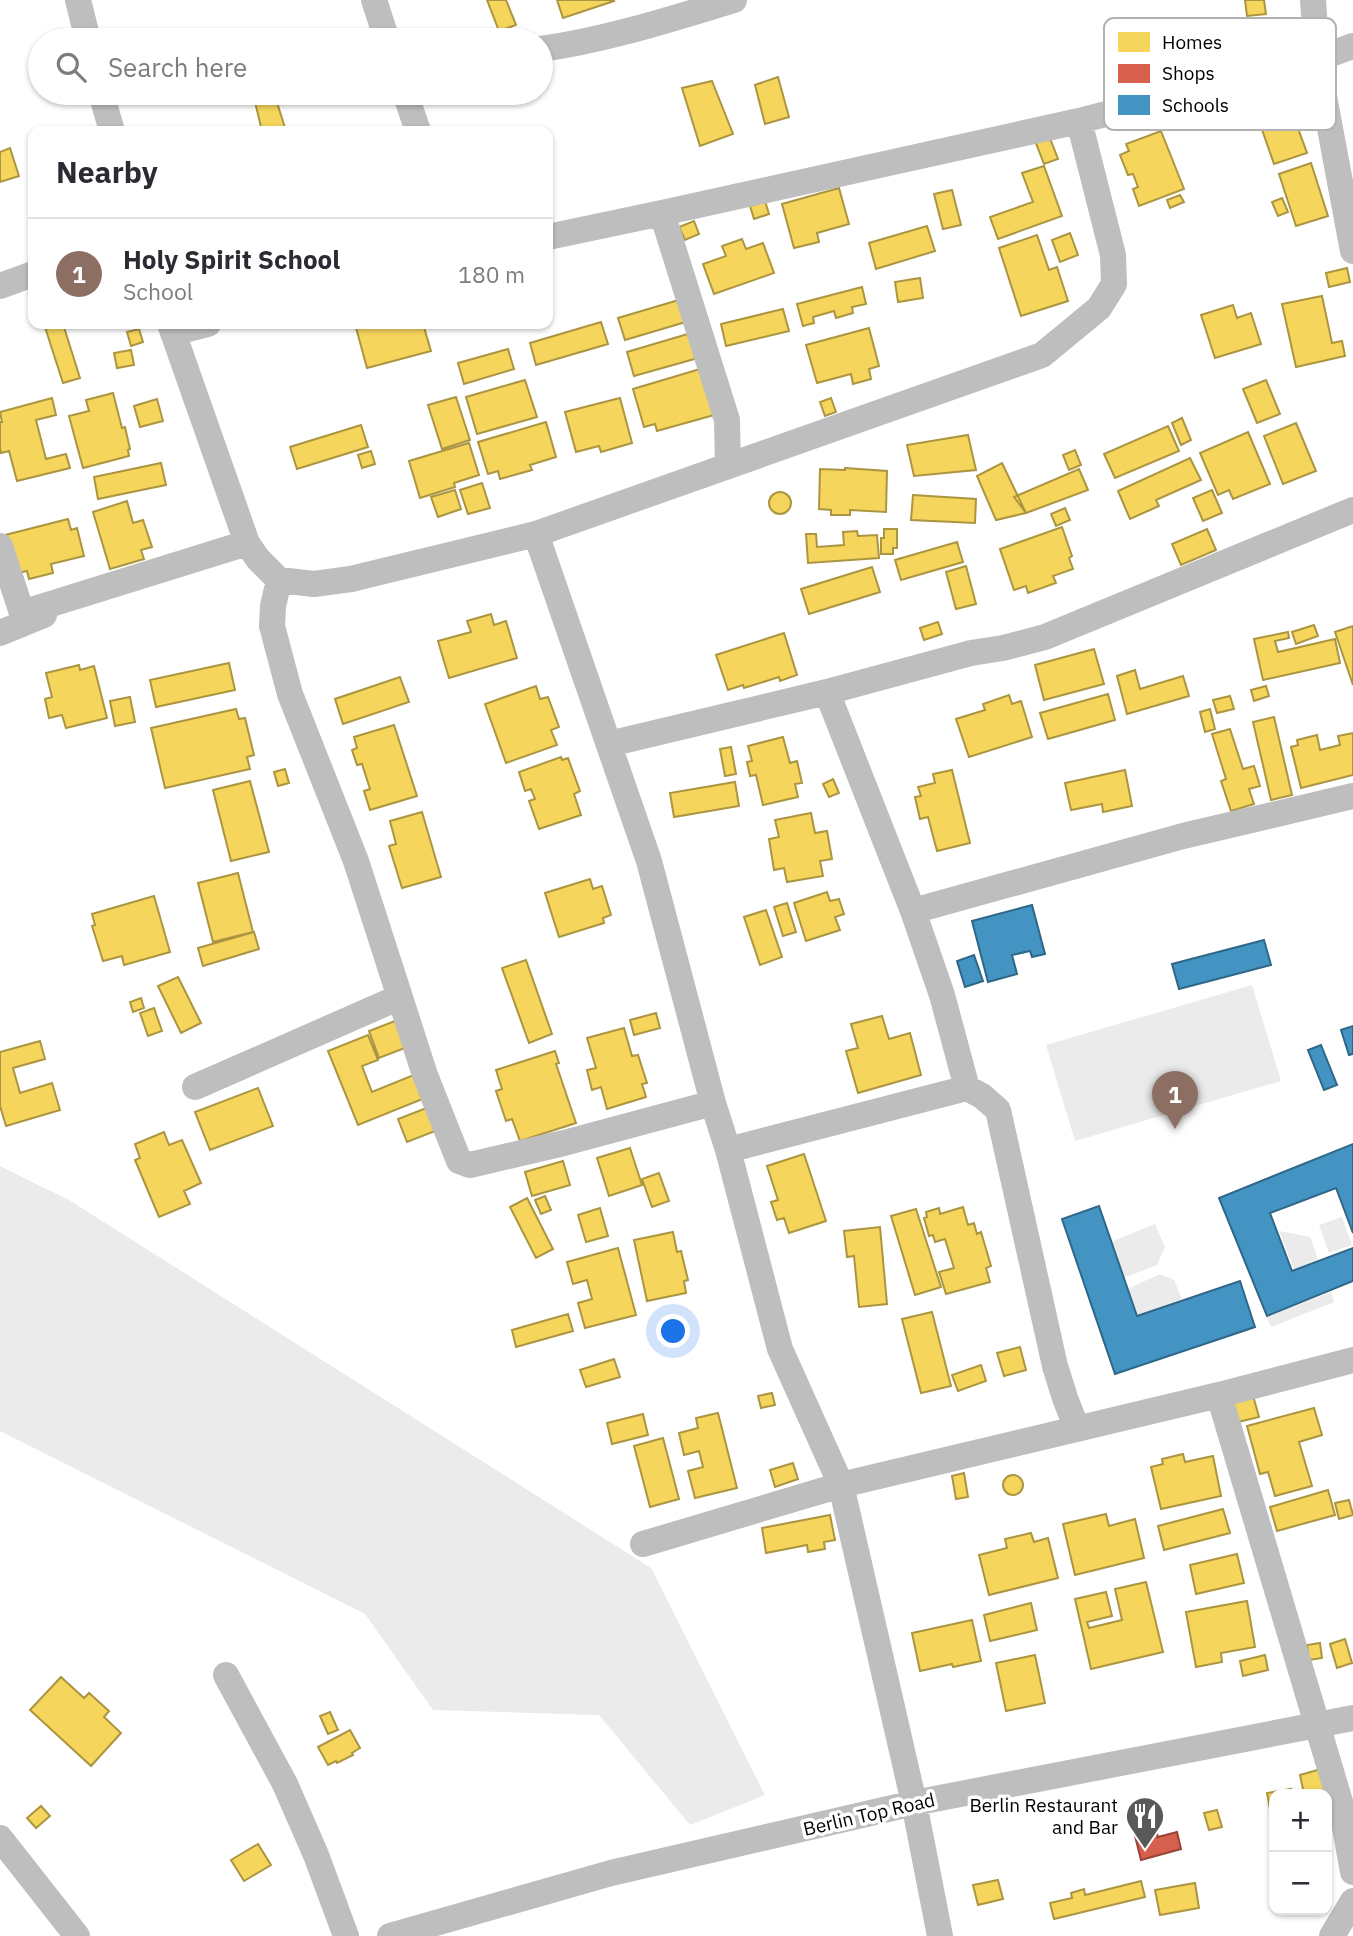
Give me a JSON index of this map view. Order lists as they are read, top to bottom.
{
  "streets": {
    "street": ["Berlin Top Road"]
  },
  "places": {
    "restaurant": ["Berlin Restaurant and Bar"]
  },
  "legend": ["Homes", "Shops", "Schools"],
  "page": {
    "search": "Search here",
    "heading": "Nearby",
    "list": [
      {
        "mark": "1",
        "name": "Holy Spirit School",
        "note": "School",
        "value": "180 m"
      }
    ],
    "pins": "1",
    "map_buttons": ["+", "−"]
  }
}
